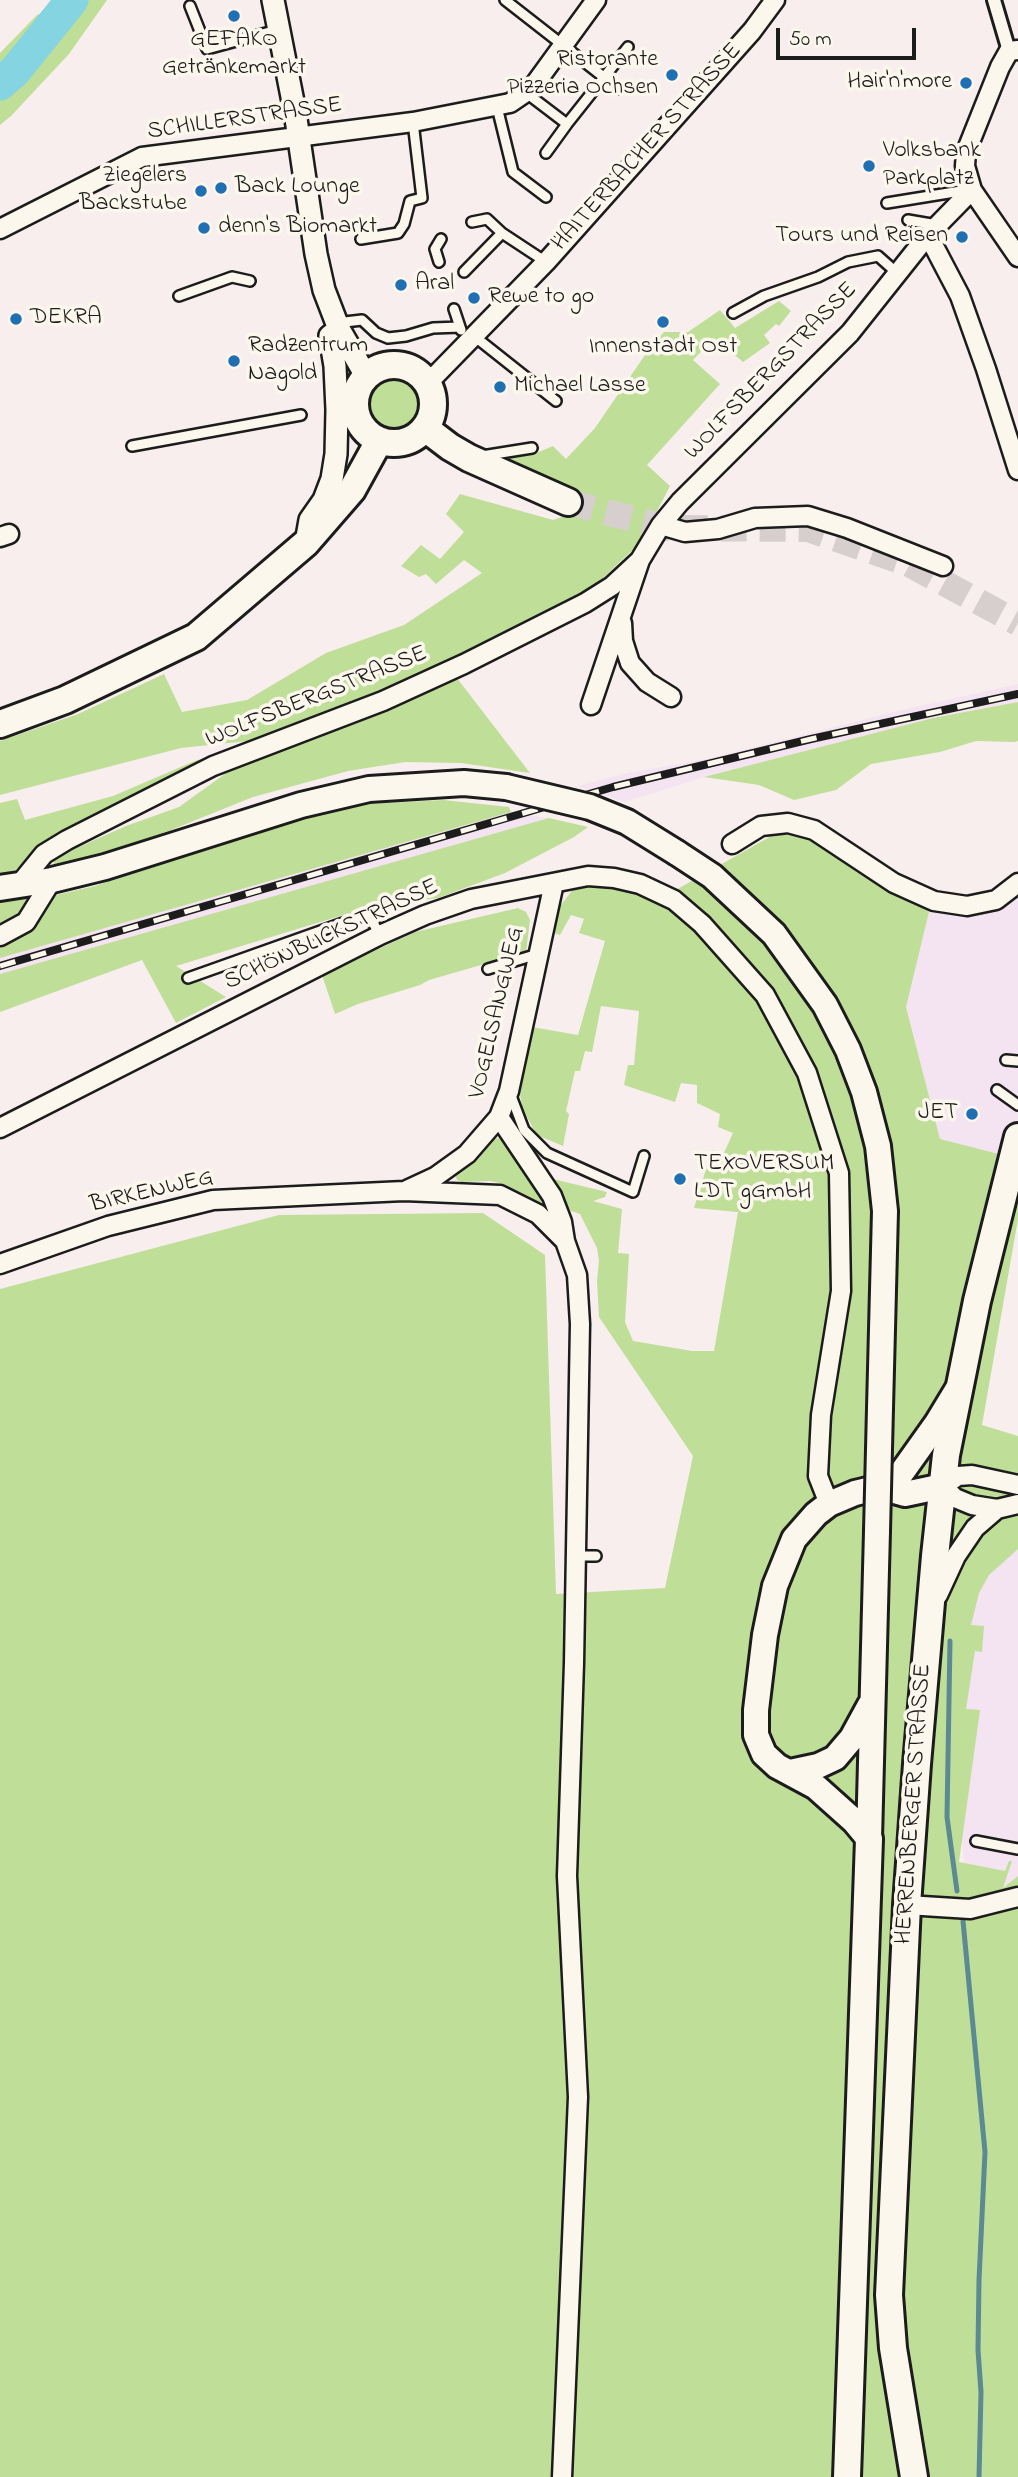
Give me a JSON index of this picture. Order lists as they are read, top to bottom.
{
  "streets": {
    "main road": ["HERRENBERGER STRASSE"],
    "street": [
      "SCHILLERSTRASSE",
      "HAITERBACHER STRASSE",
      "WOLFSBERGSTRASSE",
      "SCHÖNBLICKSTRASSE",
      "VOGELSANGWEG",
      "BIRKENWEG"
    ]
  },
  "crossings": [
    ["WOLFSBERGSTRASSE", "HERRENBERGER STRASSE"],
    ["SCHÖNBLICKSTRASSE", "VOGELSANGWEG"],
    ["VOGELSANGWEG", "BIRKENWEG"]
  ],
  "places": [
    "GEFAKO Getränkemarkt",
    "Ristorante Pizzeria Ochsen",
    "Hair'n'more",
    "Volksbank Parkplatz",
    "Back Lounge",
    "Ziegelers Backstube",
    "denn's Biomarkt",
    "Tours und Reisen",
    "Aral",
    "Rewe to go",
    "DEKRA",
    "Innenstadt Ost",
    "Radzentrum Nagold",
    "Michael Lasse",
    "JET",
    "TEXOVERSUM LDT gGmbH"
  ],
  "scale_bar": "50 m"
}
